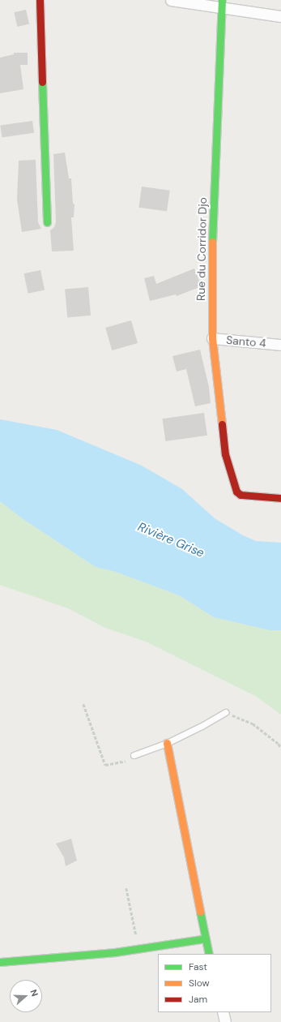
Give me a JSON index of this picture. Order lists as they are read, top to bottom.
{
  "streets": {
    "street": ["Rue du Corridor Djo", "Santo 4"]
  },
  "crossings": [
    ["Rue du Corridor Djo", "Santo 4"]
  ],
  "water": ["Rivière Grise"],
  "legend": ["Fast", "Slow", "Jam"],
  "north": "right"
}
